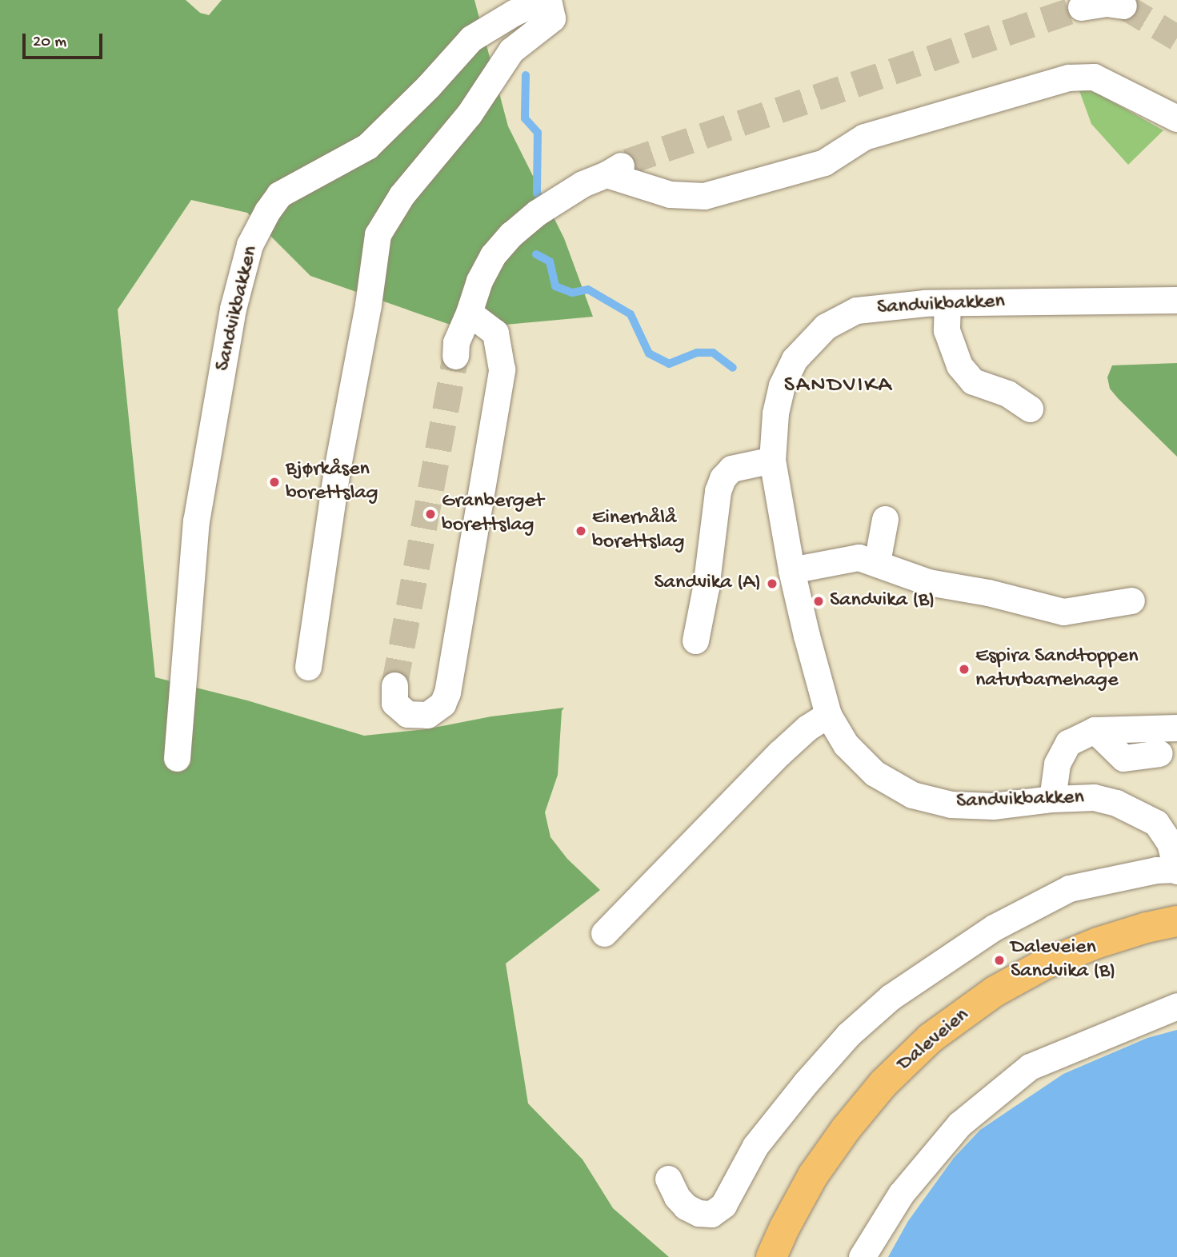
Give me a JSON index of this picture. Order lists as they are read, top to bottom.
{
  "streets": {
    "main road": ["Daleveien"],
    "street": ["Sandvikbakken"]
  },
  "districts": ["SANDVIKA"],
  "places": [
    "Bjørkåsen borettslag",
    "Granberget borettslag",
    "Einerhålå borettslag",
    "Sandvika (A)",
    "Sandvika (B)",
    "Espira Sandtoppen naturbarnehage",
    "Daleveien Sandvika (B)"
  ],
  "scale_bar": "20 m"
}
